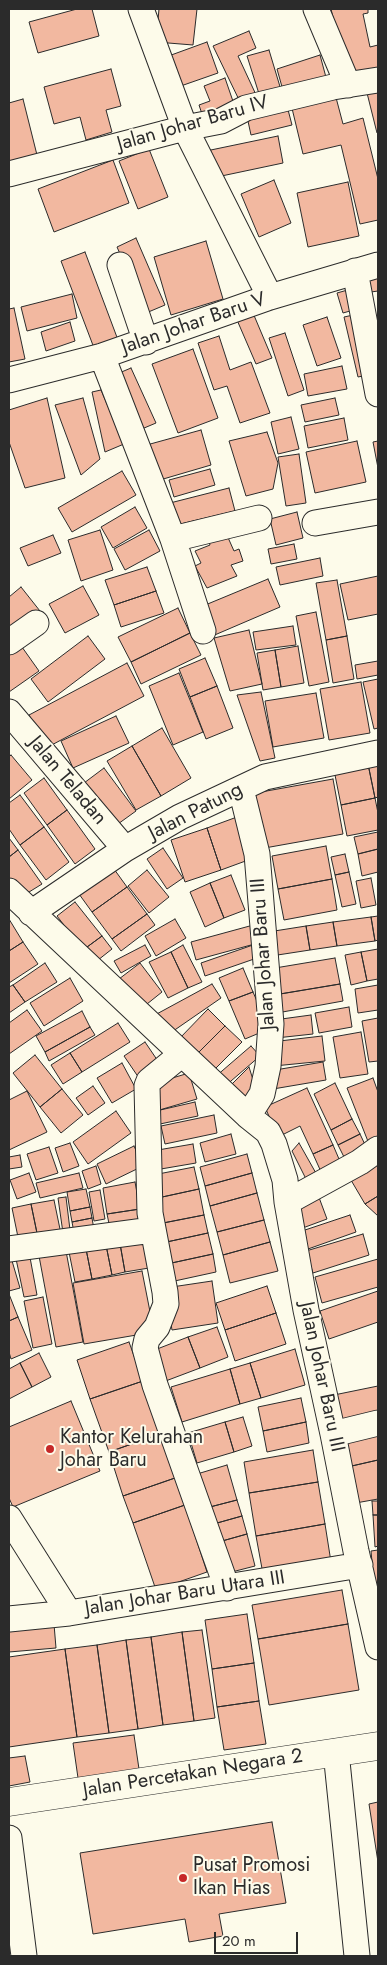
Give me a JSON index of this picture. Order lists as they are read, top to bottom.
{
  "streets": {
    "street": [
      "Jalan Johar Baru IV",
      "Jalan Johar Baru V",
      "Jalan Teladan",
      "Jalan Patung",
      "Jalan Johar Baru III",
      "Jalan Johar Baru Utara III",
      "Jalan Percetakan Negara 2"
    ]
  },
  "crossings": [
    ["Jalan Teladan", "Jalan Patung"],
    ["Jalan Patung", "Jalan Johar Baru III"],
    ["Jalan Johar Baru III", "Jalan Johar Baru Utara III"]
  ],
  "places": ["Kantor Kelurahan Johar Baru", "Pusat Promosi Ikan Hias"],
  "scale_bar": "20 m"
}
